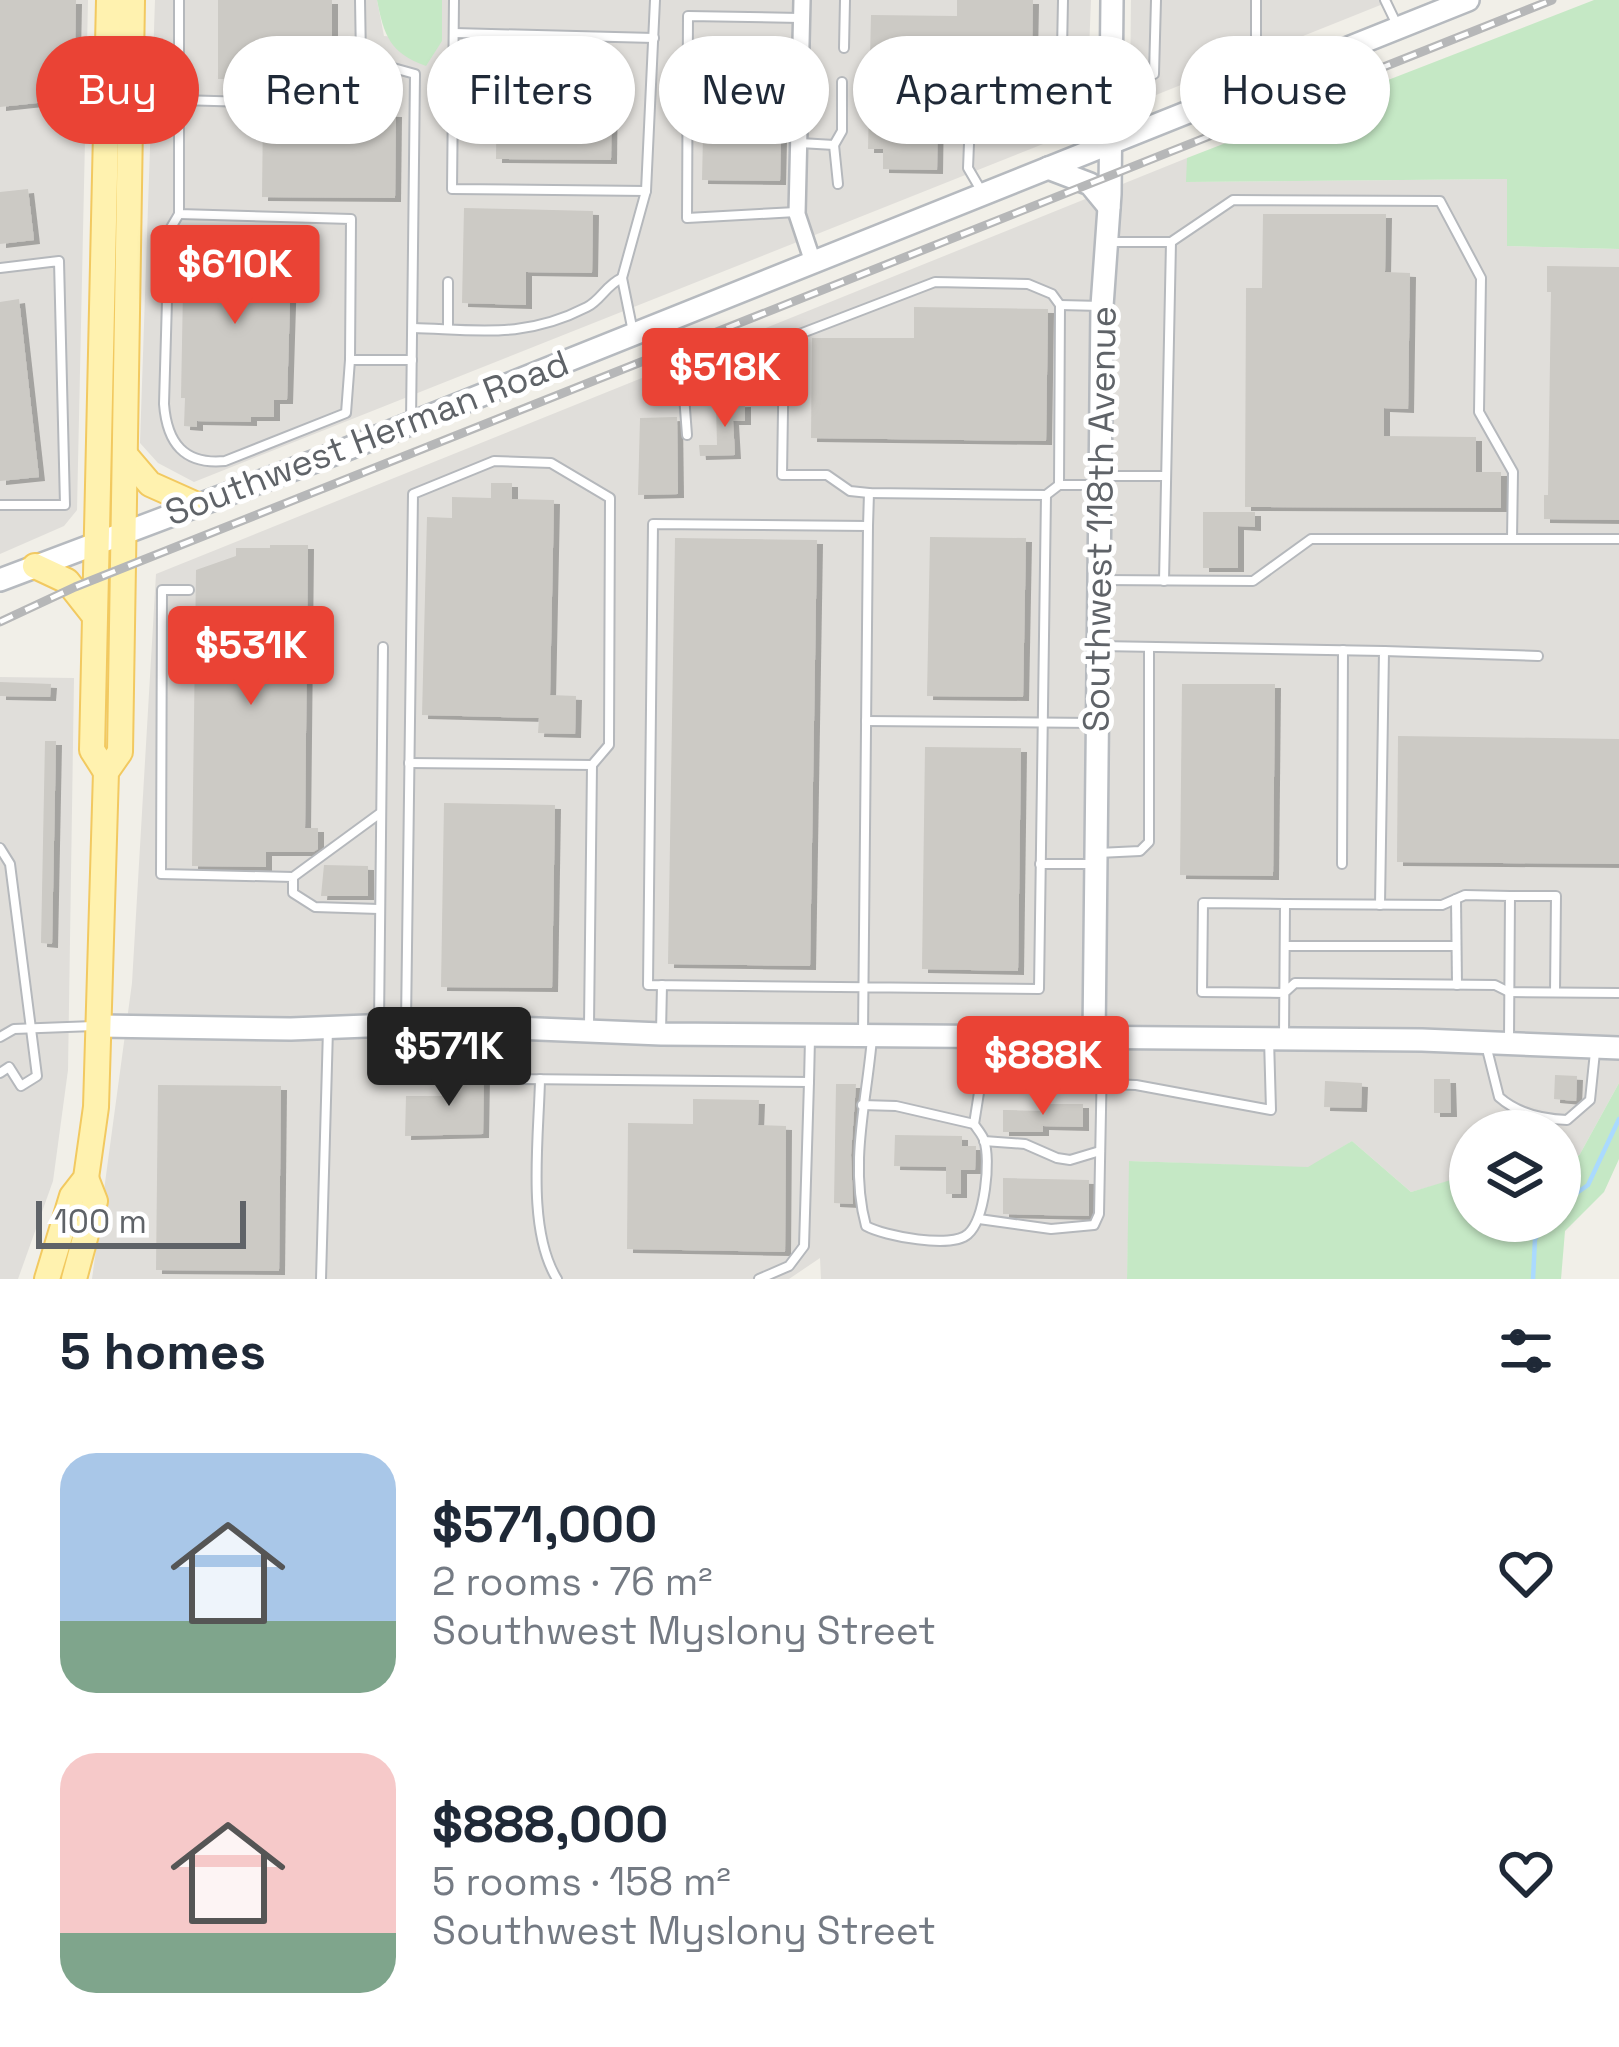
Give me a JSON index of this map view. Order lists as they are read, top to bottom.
{
  "streets": {
    "street": ["Southwest Herman Road", "Southwest 118th Avenue"]
  },
  "scale_bar": "100 m",
  "page": {
    "chip": [
      "Buy",
      "Rent",
      "Filters",
      "New",
      "Apartment",
      "House"
    ],
    "price": [
      "$610K",
      "$518K",
      "$531K",
      "$571K",
      "$888K"
    ],
    "scale": "100 m",
    "heading": "5 homes",
    "list": [
      {
        "name": "$571,000",
        "note": "2 rooms · 76 m² · Southwest Myslony Street"
      },
      {
        "name": "$888,000",
        "note": "5 rooms · 158 m² · Southwest Myslony Street"
      }
    ]
  }
}
